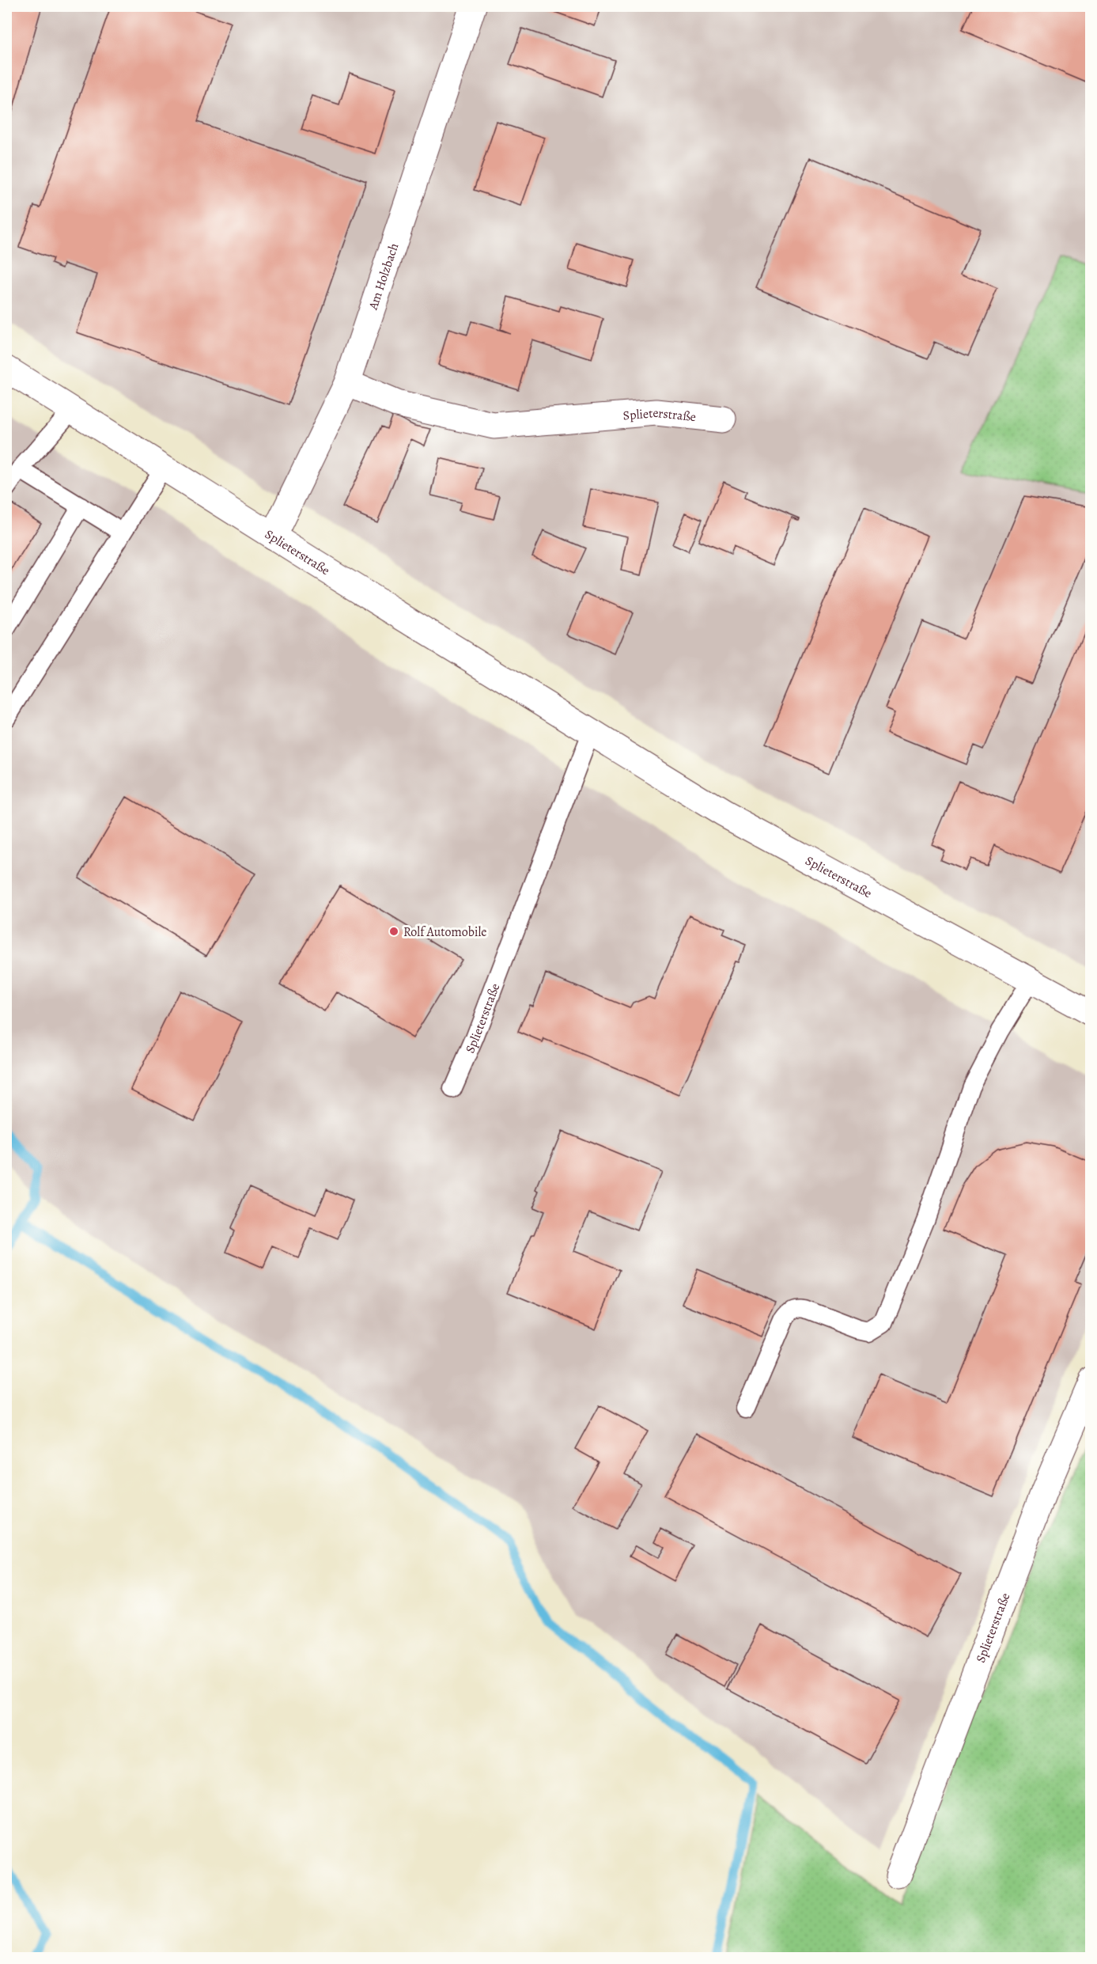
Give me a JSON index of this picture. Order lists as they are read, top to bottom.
{
  "streets": {
    "street": ["Am Holzbach", "Splieterstraße"]
  },
  "crossings": [
    ["Am Holzbach", "Splieterstraße"]
  ],
  "places": ["Rolf Automobile"]
}
